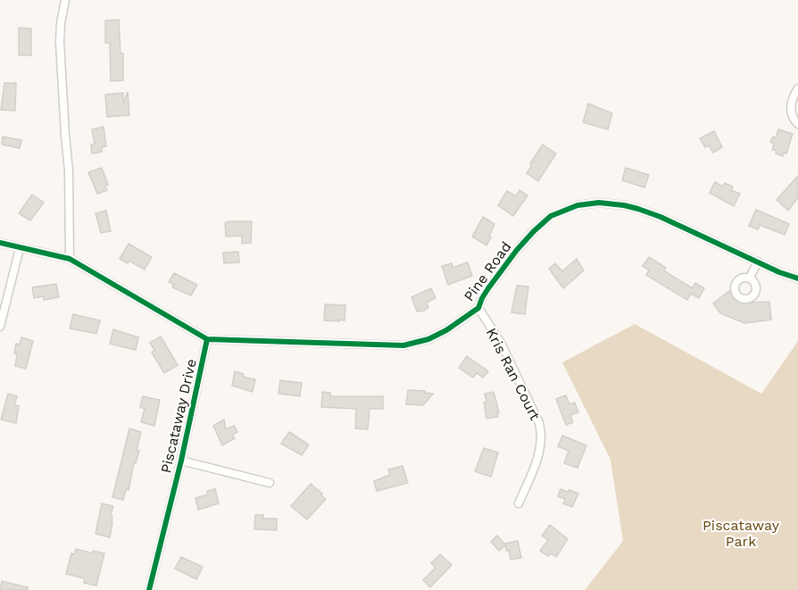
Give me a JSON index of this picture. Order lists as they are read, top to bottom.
{
  "streets": {
    "street": ["Pine Road", "Kris Ran Court", "Piscataway Drive"]
  },
  "crossings": [
    ["Pine Road", "Kris Ran Court"],
    ["Pine Road", "Piscataway Drive"]
  ],
  "parks": ["Piscataway Park"]
}
